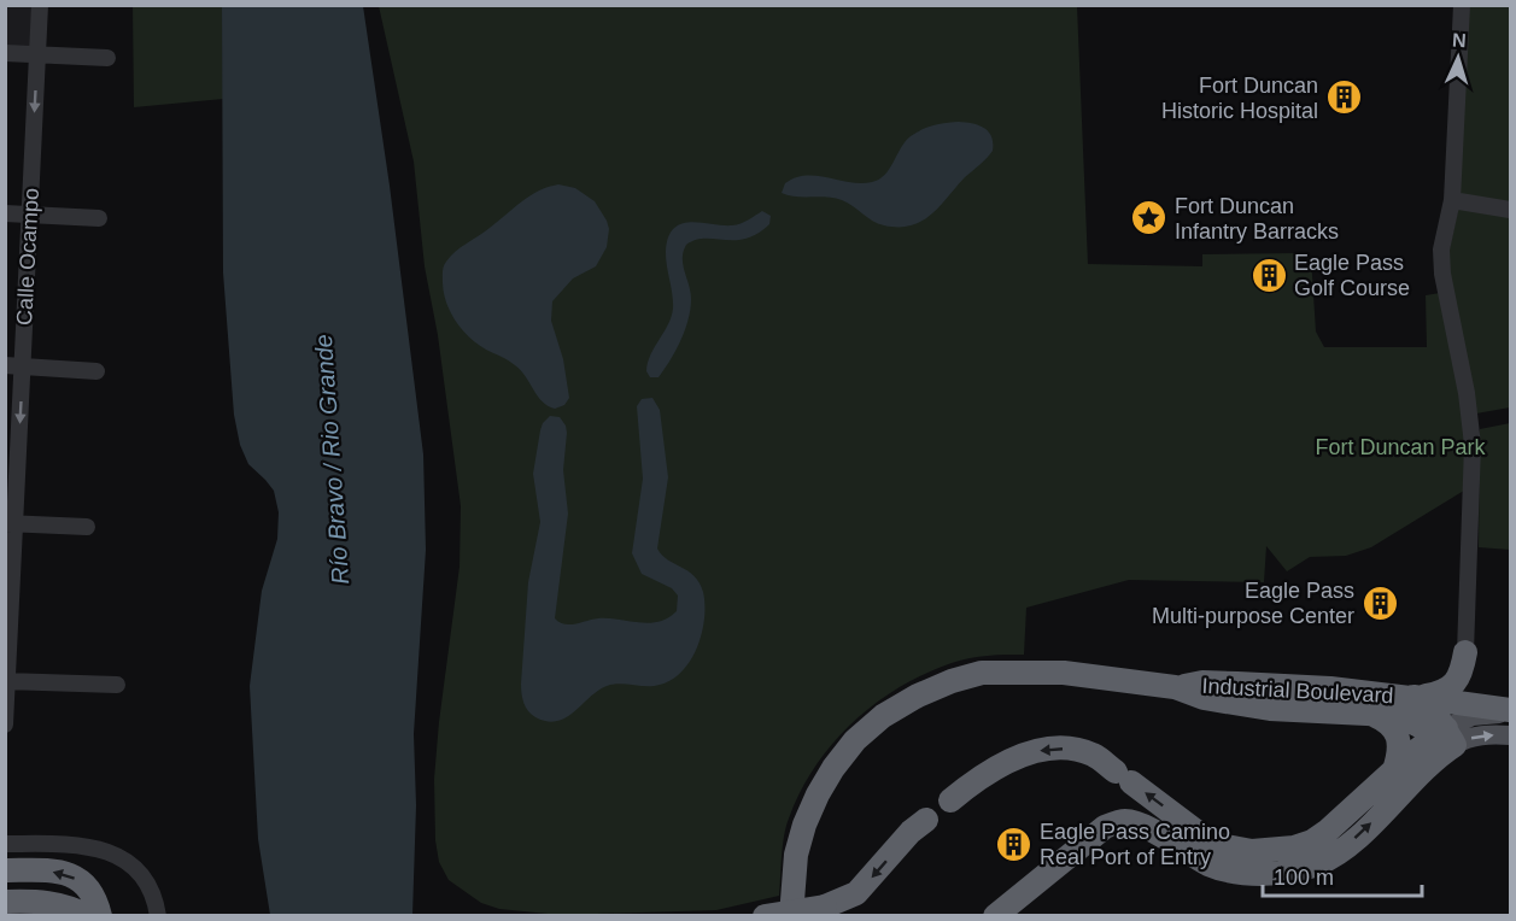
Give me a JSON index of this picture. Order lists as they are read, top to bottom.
{
  "streets": {
    "highway": ["Industrial Boulevard"],
    "street": ["Calle Ocampo"]
  },
  "one_way": ["Calle Ocampo"],
  "water": ["Río Bravo / Rio Grande"],
  "parks": ["Fort Duncan Park"],
  "places": {
    "building": [
      "Fort Duncan Historic Hospital",
      "Eagle Pass Golf Course",
      "Eagle Pass Multi-purpose Center",
      "Eagle Pass Camino Real Port of Entry"
    ],
    "place": ["Fort Duncan Infantry Barracks"]
  },
  "scale_bar": "100 m",
  "north": "top"
}
